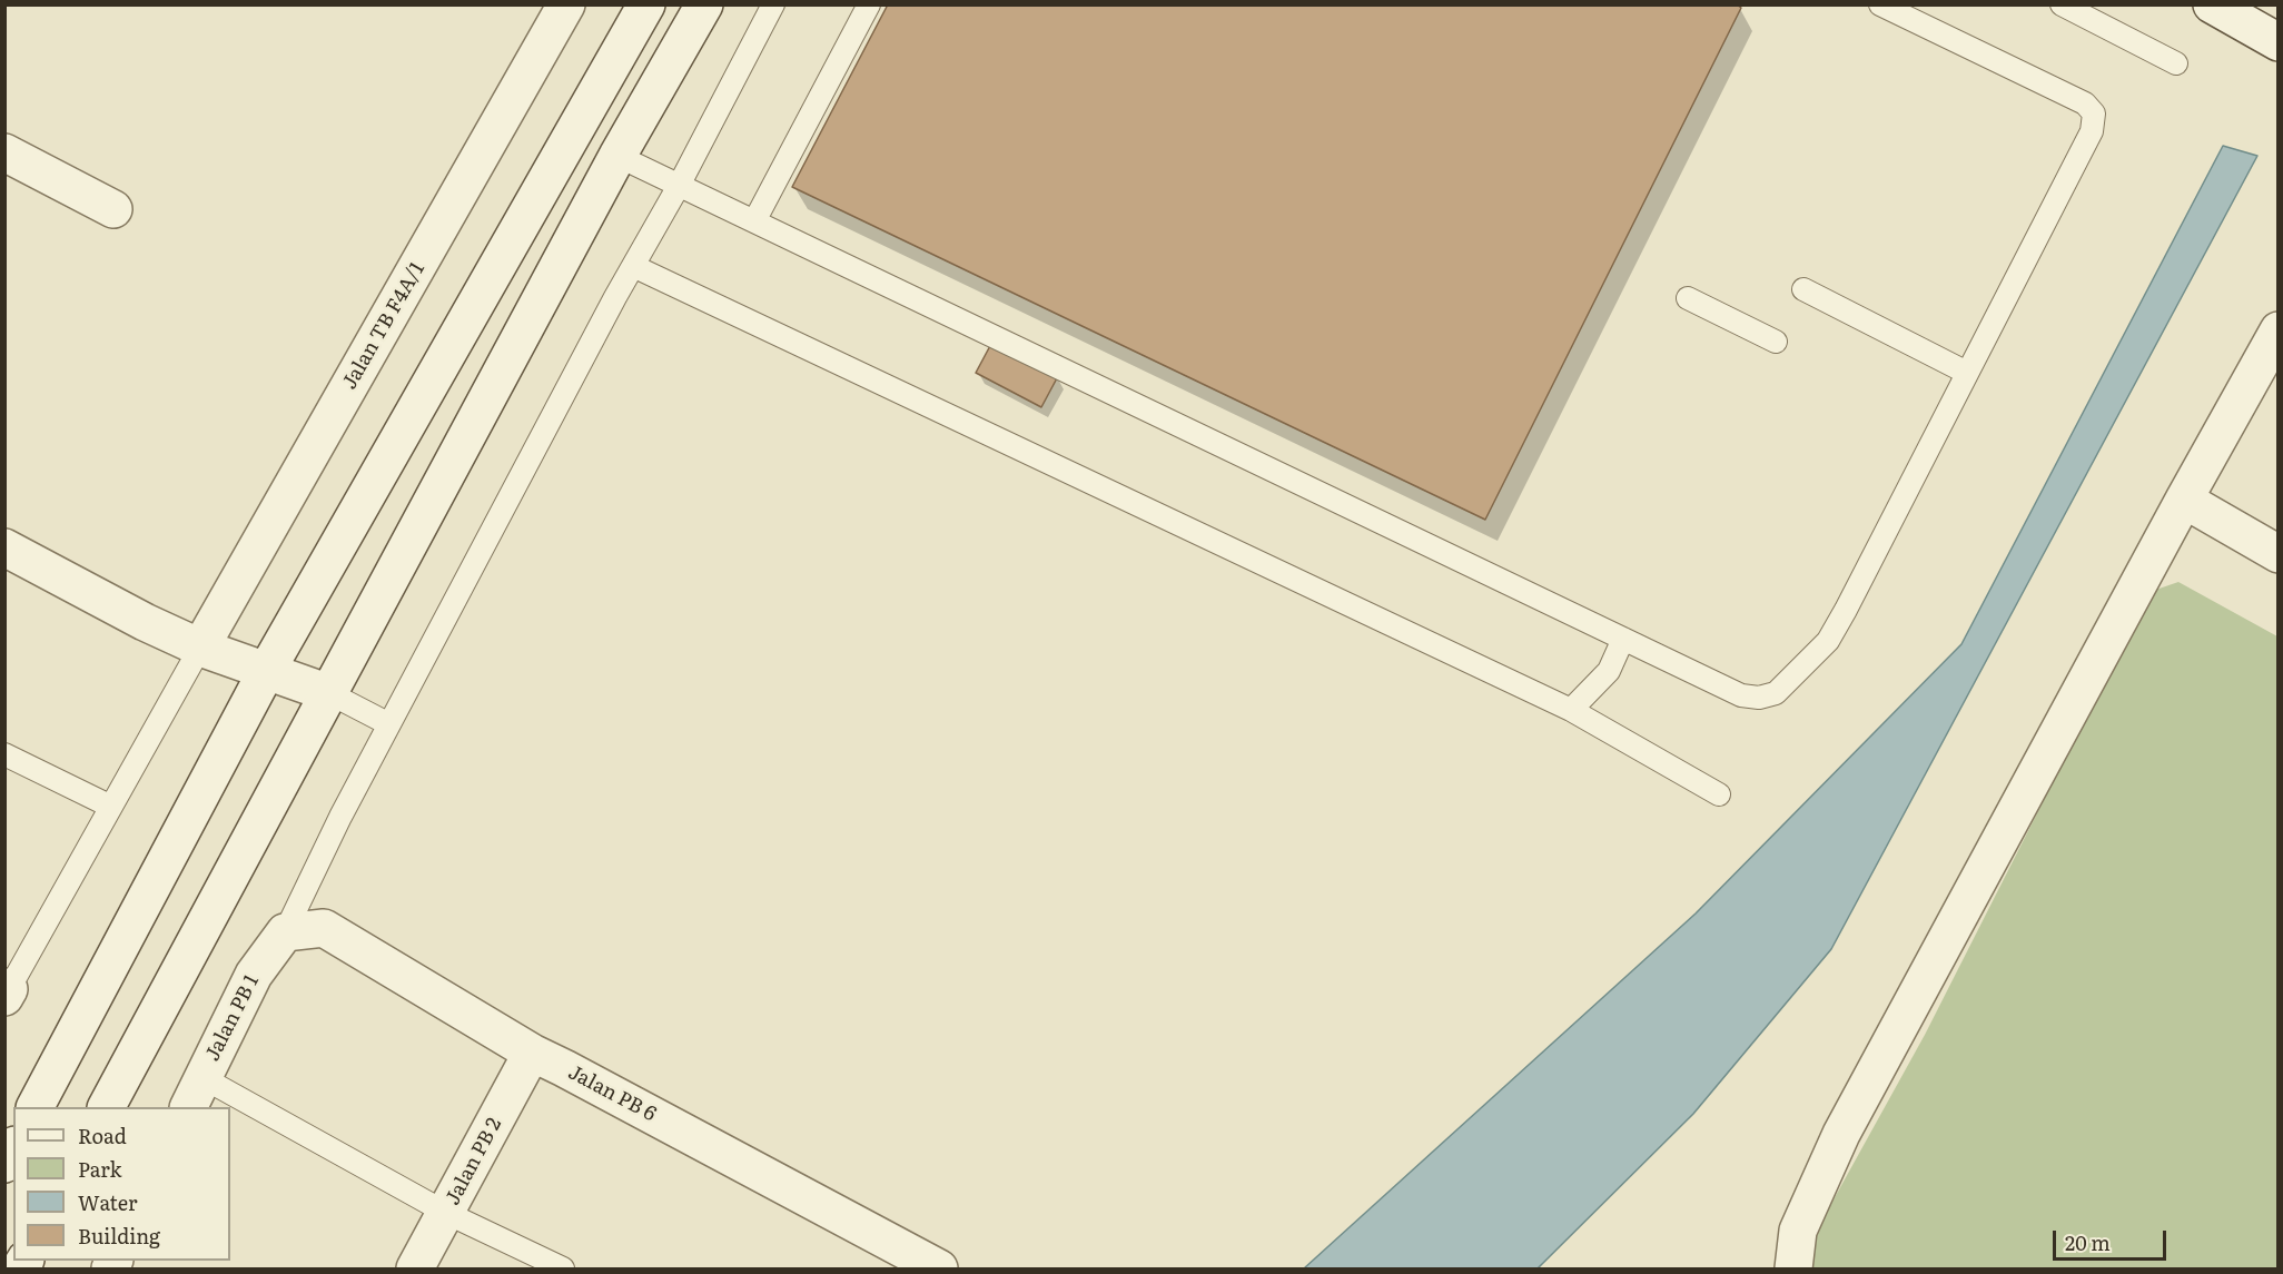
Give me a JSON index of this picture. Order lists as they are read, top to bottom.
{
  "streets": {
    "street": [
      "Jalan TB F4A/1",
      "Jalan PB 1",
      "Jalan PB 6",
      "Jalan PB 2"
    ]
  },
  "crossings": [
    ["Jalan PB 1", "Jalan PB 6"],
    ["Jalan PB 6", "Jalan PB 2"]
  ],
  "legend": [
    "Road",
    "Park",
    "Water",
    "Building"
  ],
  "scale_bar": "20 m"
}
